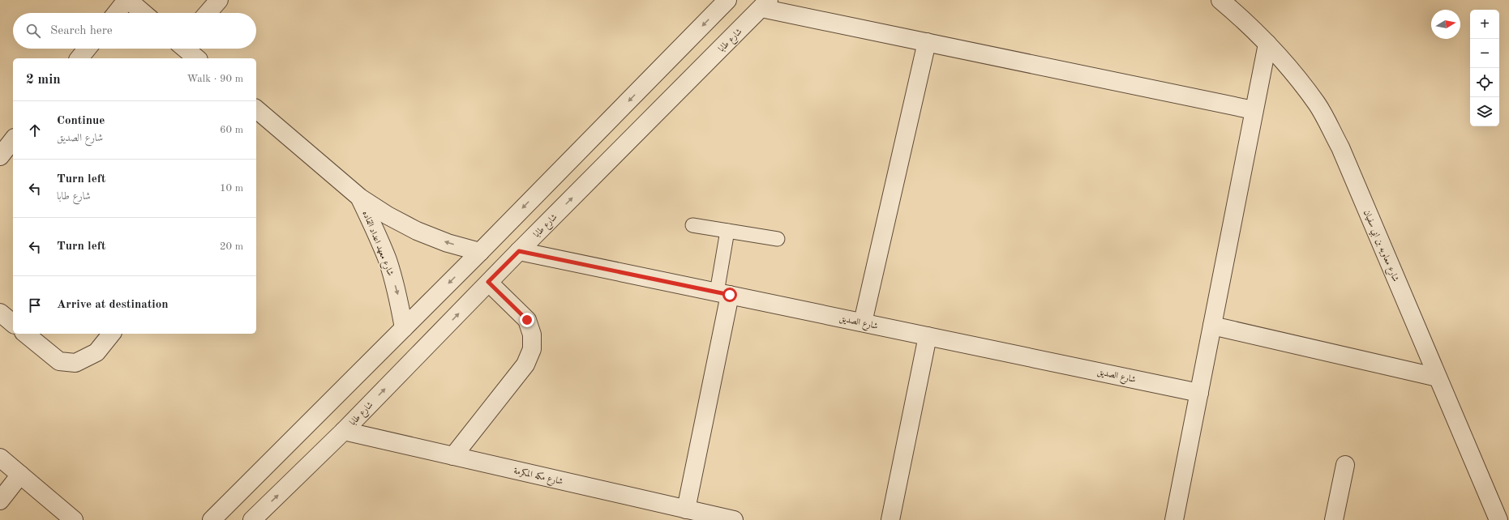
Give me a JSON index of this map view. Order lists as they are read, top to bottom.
{
  "streets": {
    "street": [
      "شارع طابا",
      "شارع معهد اعداد القاده",
      "شارع معاويه بن ابي سفيان",
      "شارع الصديق",
      "شارع مكه المكرمة"
    ]
  },
  "crossings": [
    ["شارع طابا", "شارع الصديق"],
    ["شارع طابا", "شارع مكه المكرمة"]
  ],
  "north": "right",
  "page": {
    "map_buttons": ["+", "−"],
    "search": "Search here",
    "heading": ["2 min", "Walk · 90 m"],
    "list": [
      ["Continue", "شارع الصديق", "60 m"],
      ["Turn left", "شارع طابا", "10 m"],
      ["Turn left", "20 m"],
      "Arrive at destination"
    ]
  }
}
